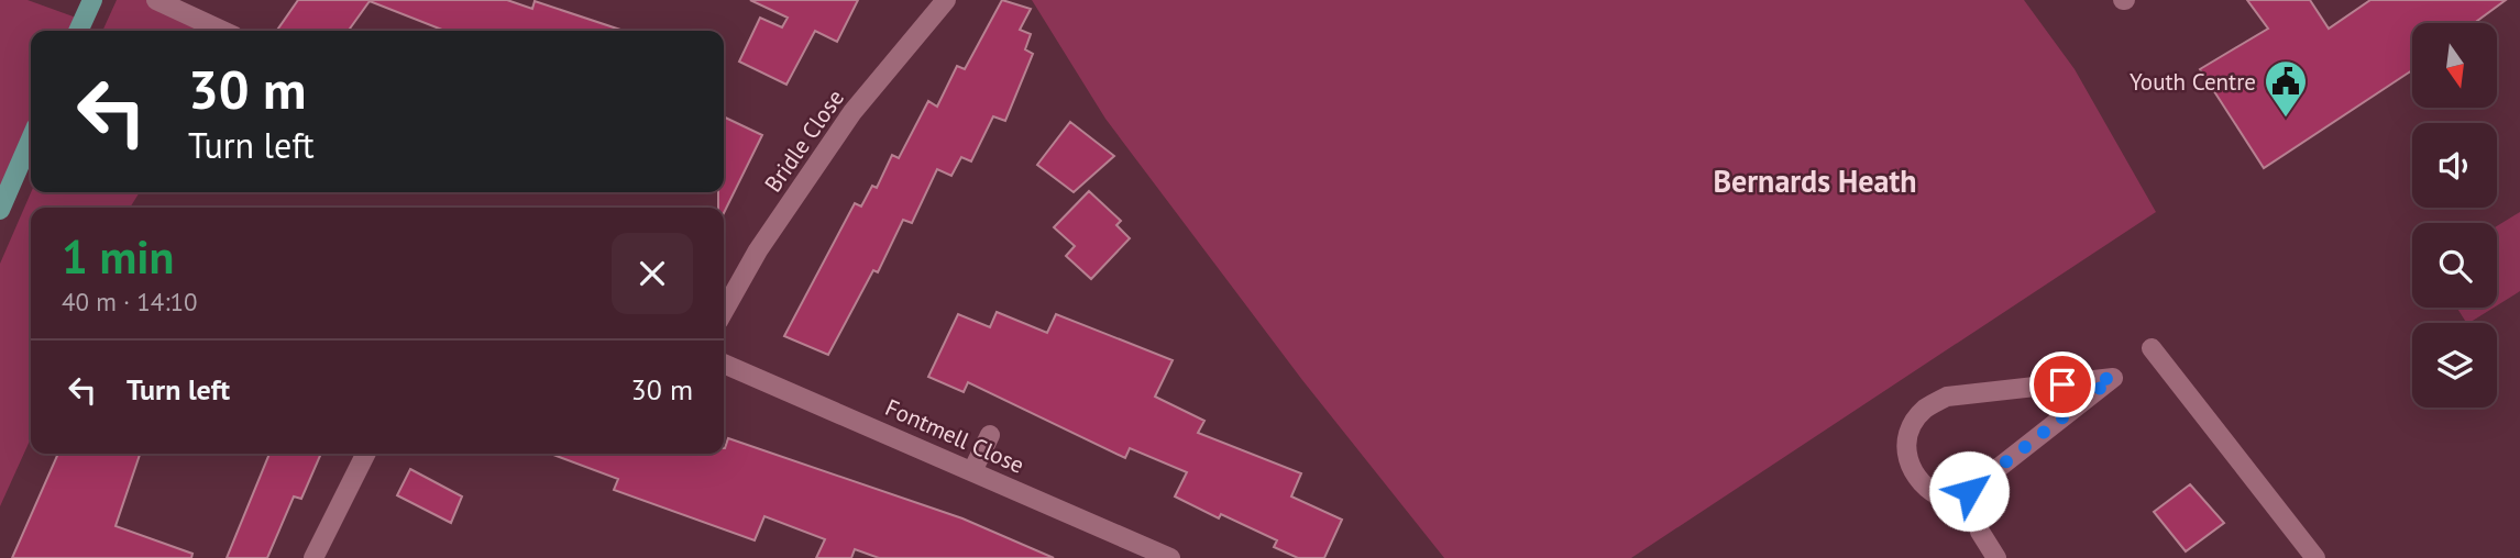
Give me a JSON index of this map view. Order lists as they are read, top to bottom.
{
  "streets": {
    "street": ["Bridle Close", "Fontmell Close"]
  },
  "districts": ["Bernards Heath"],
  "places": {
    "public building": ["Youth Centre"]
  },
  "north": "bottom",
  "page": {
    "turn": ["30 m", "Turn left"],
    "heading": ["1 min", "40 m · 14:10"],
    "list": [
      {
        "name": "Turn left",
        "value": "30 m"
      }
    ]
  }
}
